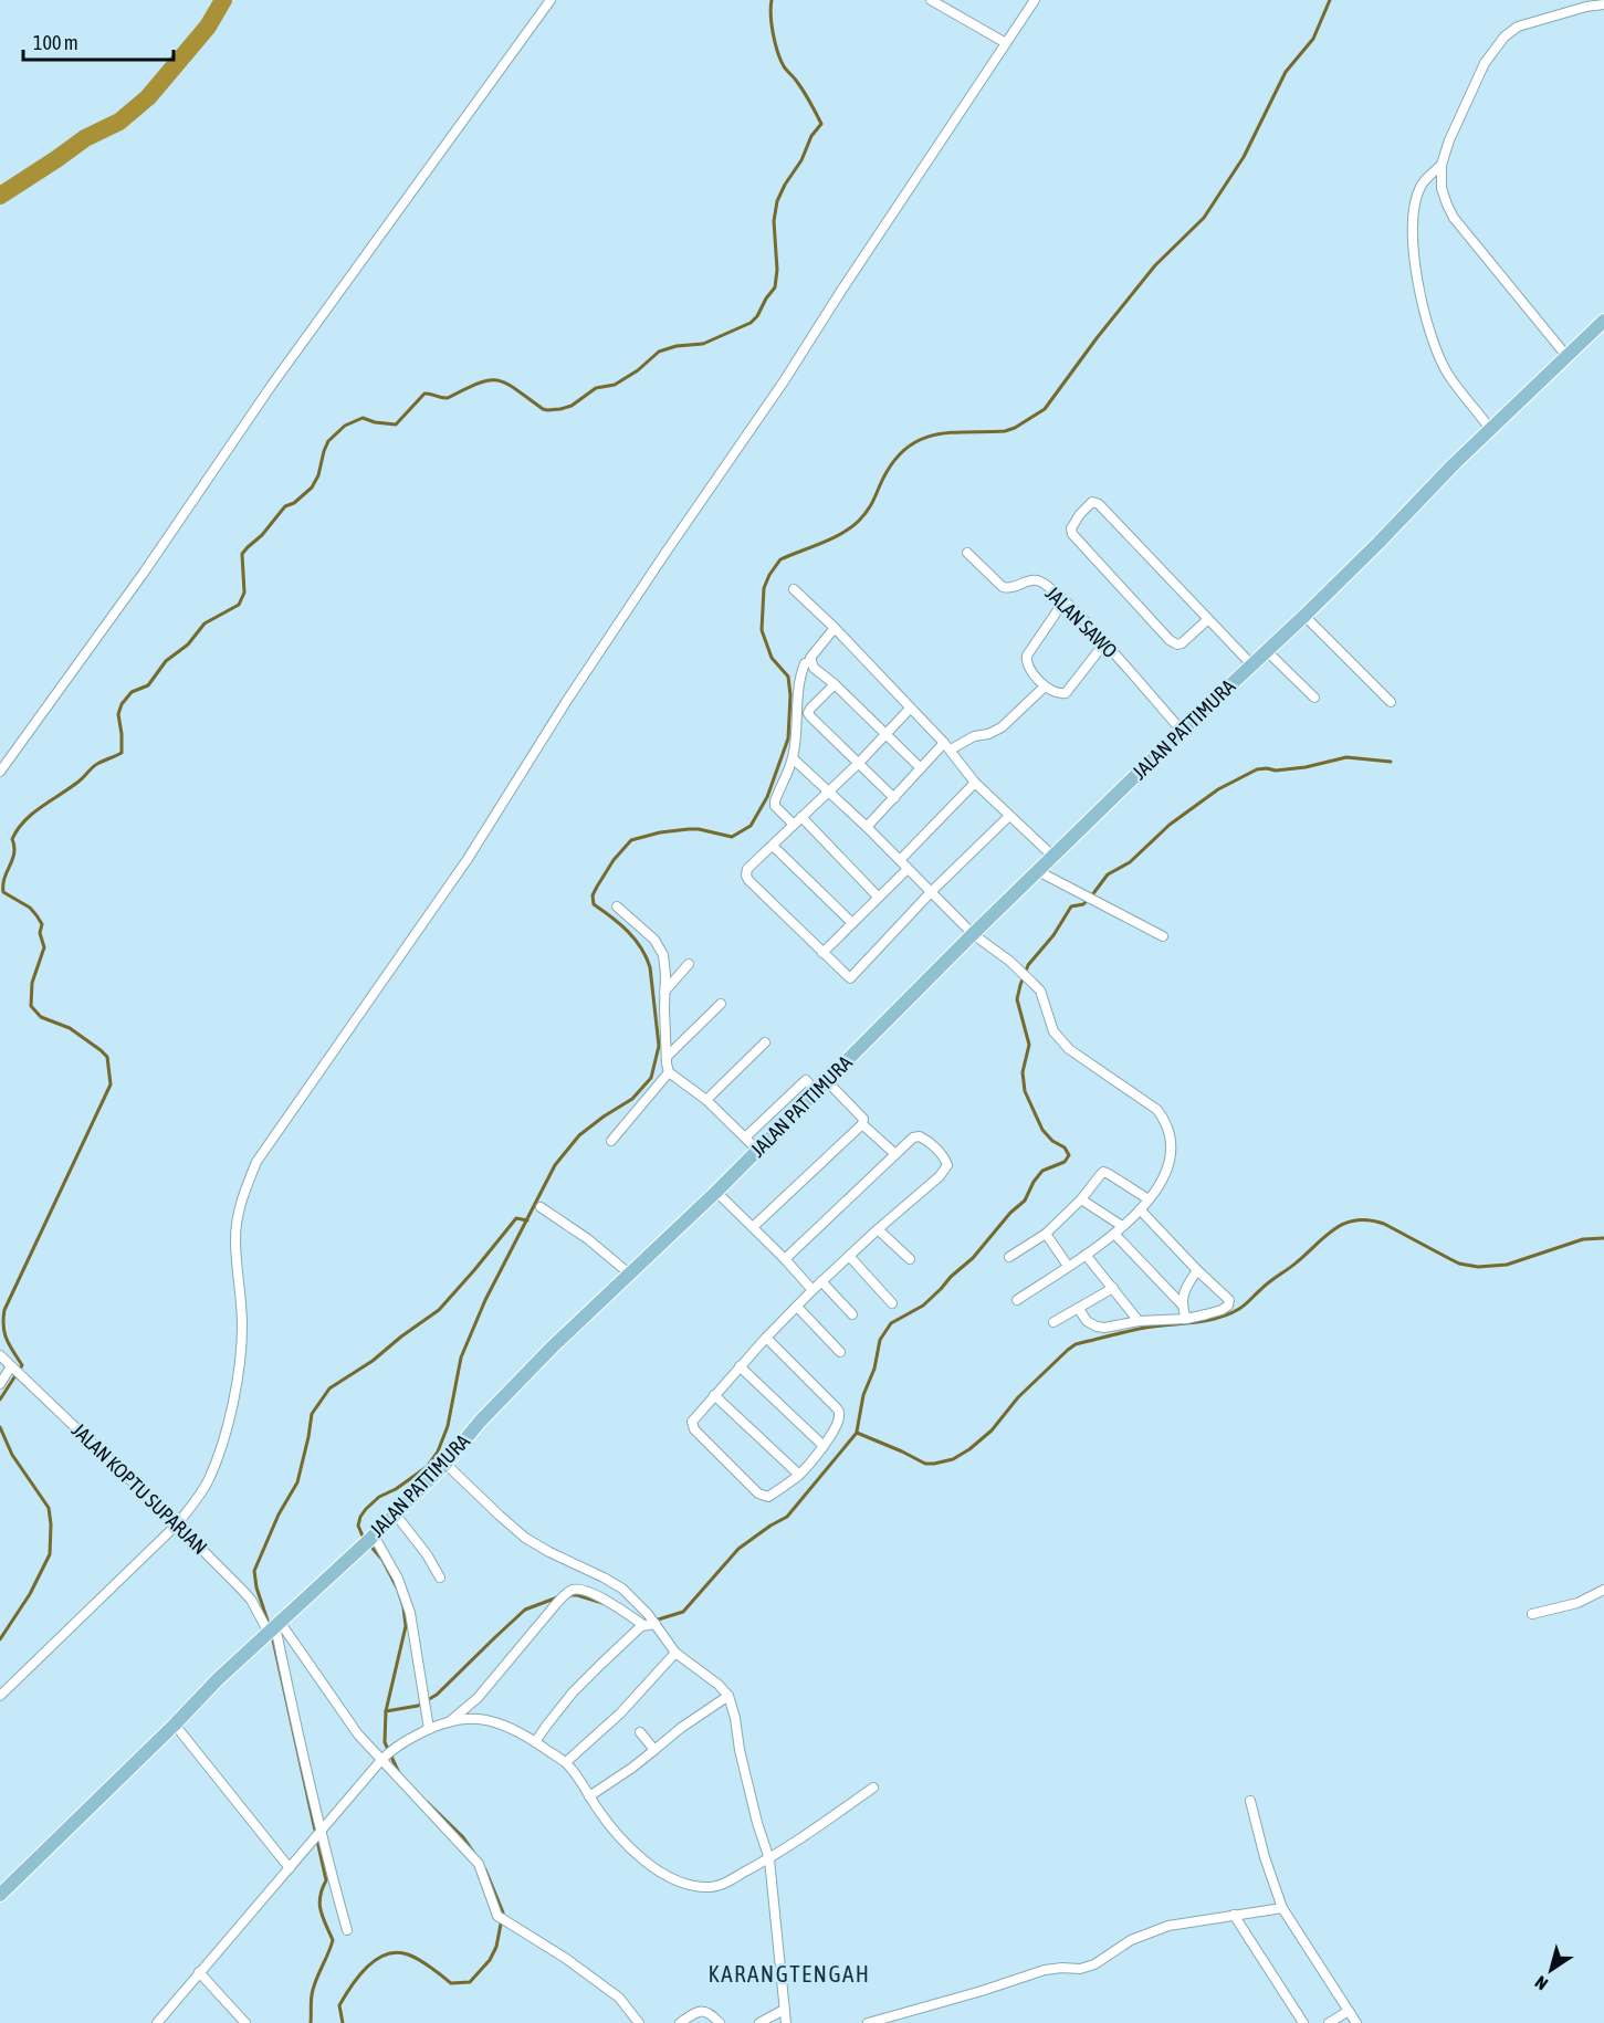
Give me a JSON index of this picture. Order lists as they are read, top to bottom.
{
  "streets": {
    "main road": ["JALAN PATTIMURA"],
    "street": ["JALAN SAWO", "JALAN KOPTU SUPARJAN"]
  },
  "crossings": [
    ["JALAN SAWO", "JALAN PATTIMURA"],
    ["JALAN PATTIMURA", "JALAN KOPTU SUPARJAN"]
  ],
  "districts": ["KARANGTENGAH"],
  "scale_bar": "100 m",
  "north": "bottom left"
}
